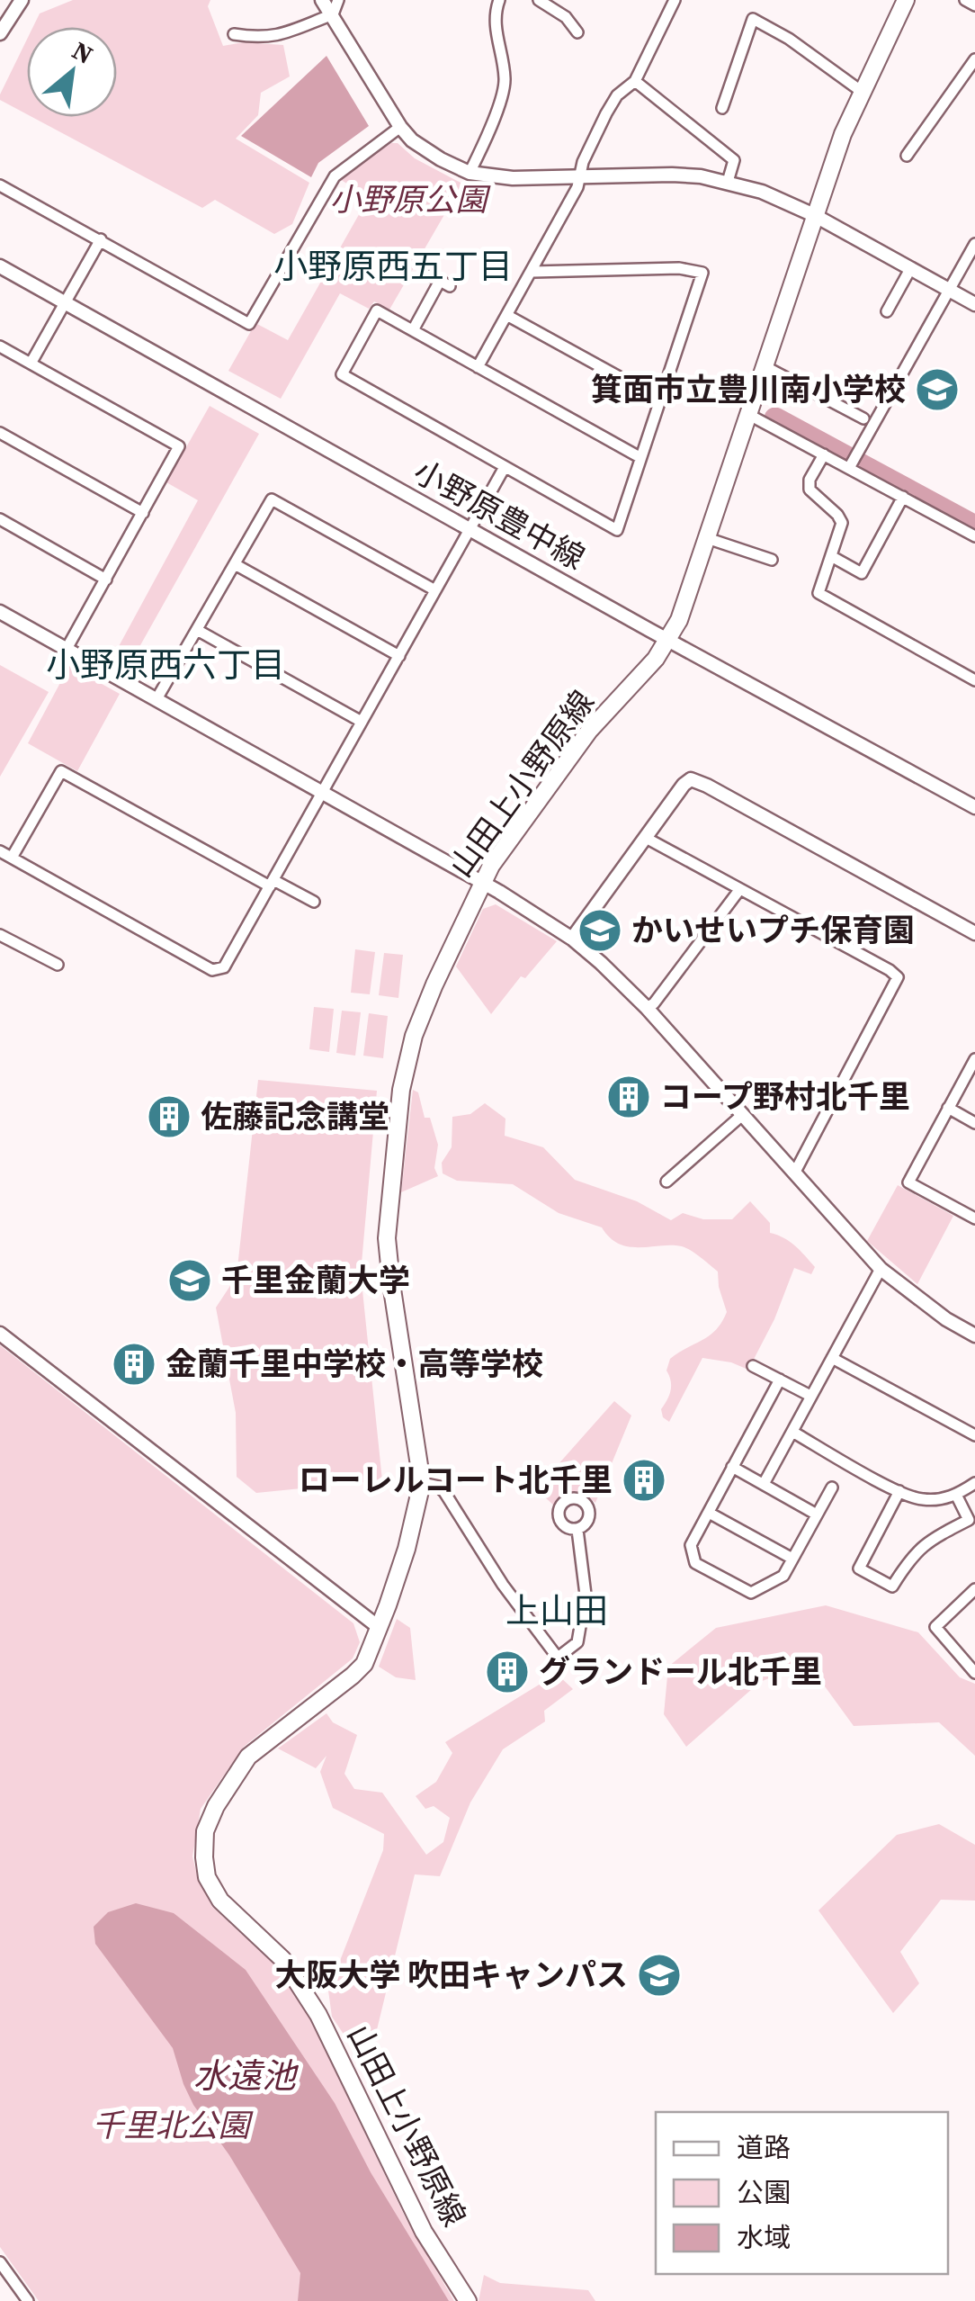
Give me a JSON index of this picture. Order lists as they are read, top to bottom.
{
  "streets": {
    "main road": ["山田上小野原線"],
    "street": ["小野原豊中線"]
  },
  "crossings": [
    ["小野原豊中線", "山田上小野原線"]
  ],
  "districts": ["小野原西五丁目", "小野原西六丁目", "上山田"],
  "water": ["水遠池"],
  "parks": ["小野原公園", "千里北公園"],
  "places": {
    "school or university": [
      "箕面市立豊川南小学校",
      "かいせいプチ保育園",
      "千里金蘭大学",
      "大阪大学 吹田キャンパス"
    ],
    "building": [
      "コープ野村北千里",
      "佐藤記念講堂",
      "金蘭千里中学校・高等学校",
      "ローレルコート北千里",
      "グランドール北千里"
    ]
  },
  "legend": ["道路", "公園", "水域"],
  "north": "top right"
}
